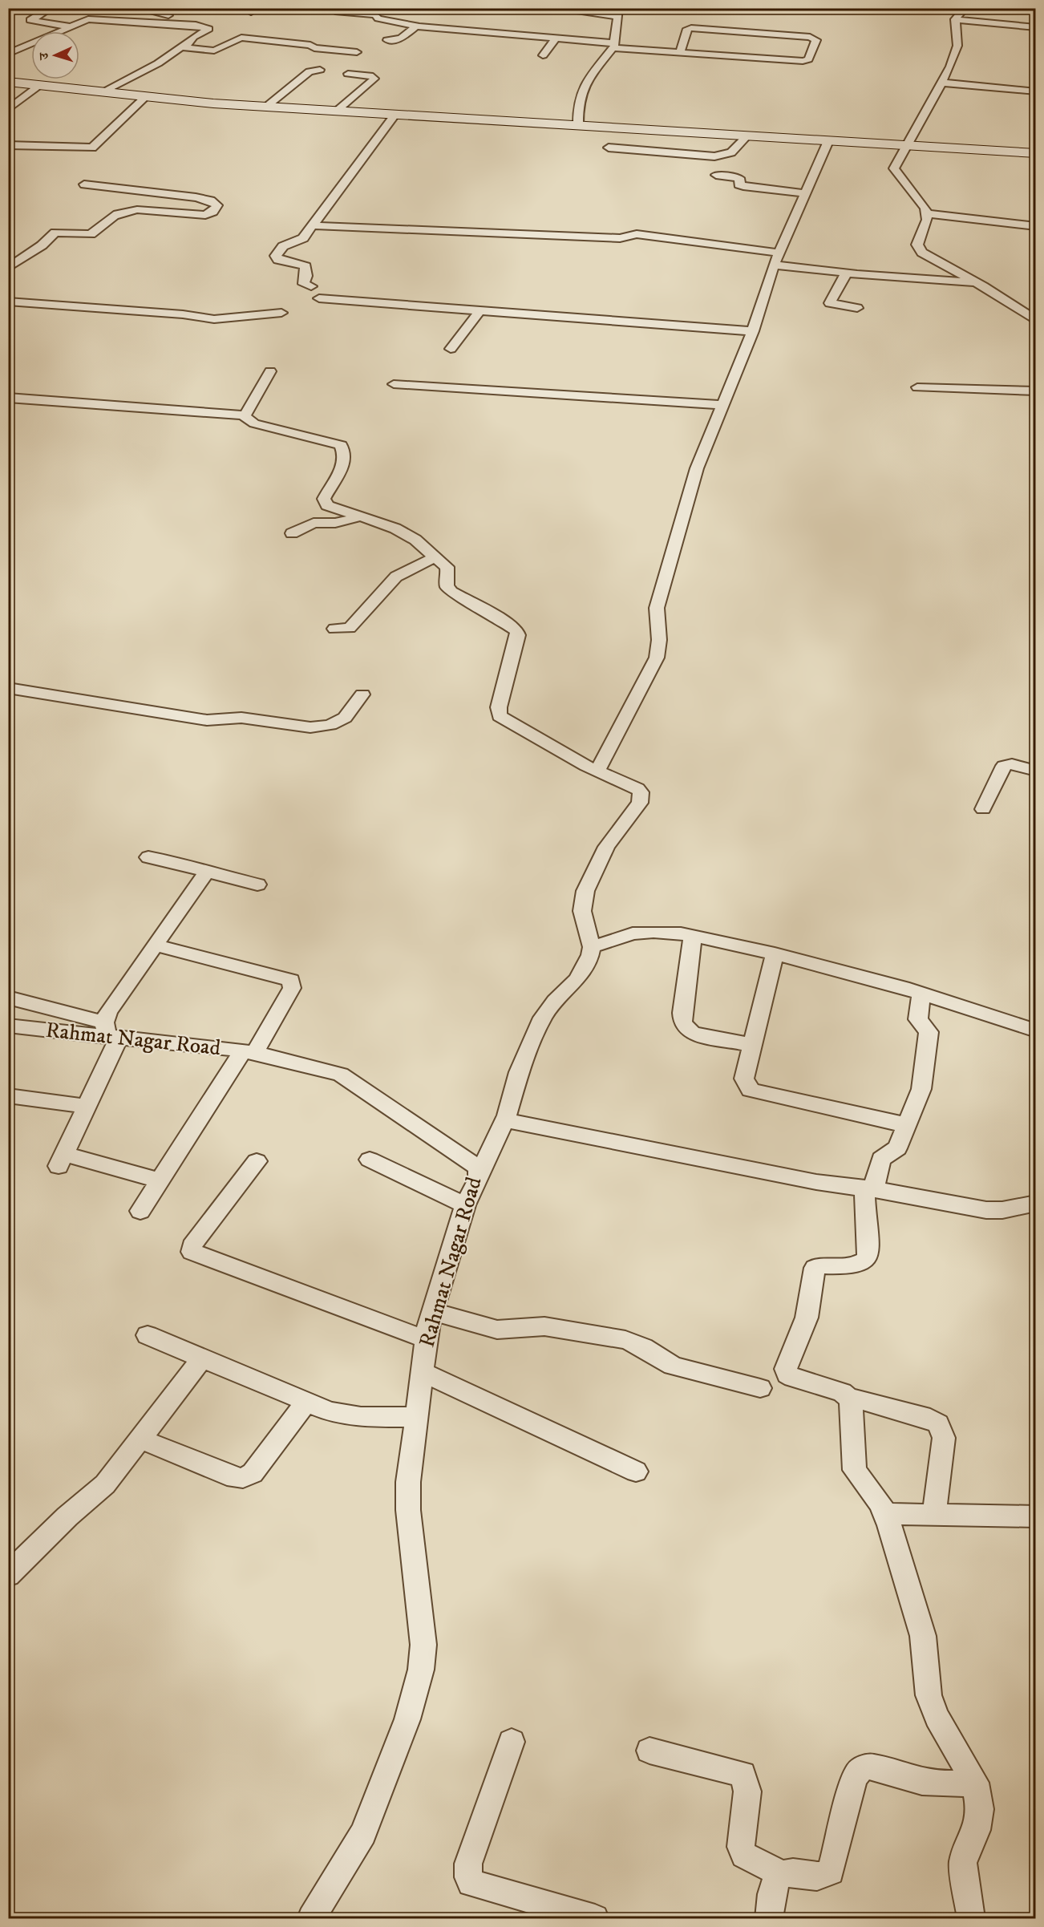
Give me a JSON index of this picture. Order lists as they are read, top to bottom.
{
  "streets": {
    "street": ["Rahmat Nagar Road"]
  },
  "north": "left"
}
